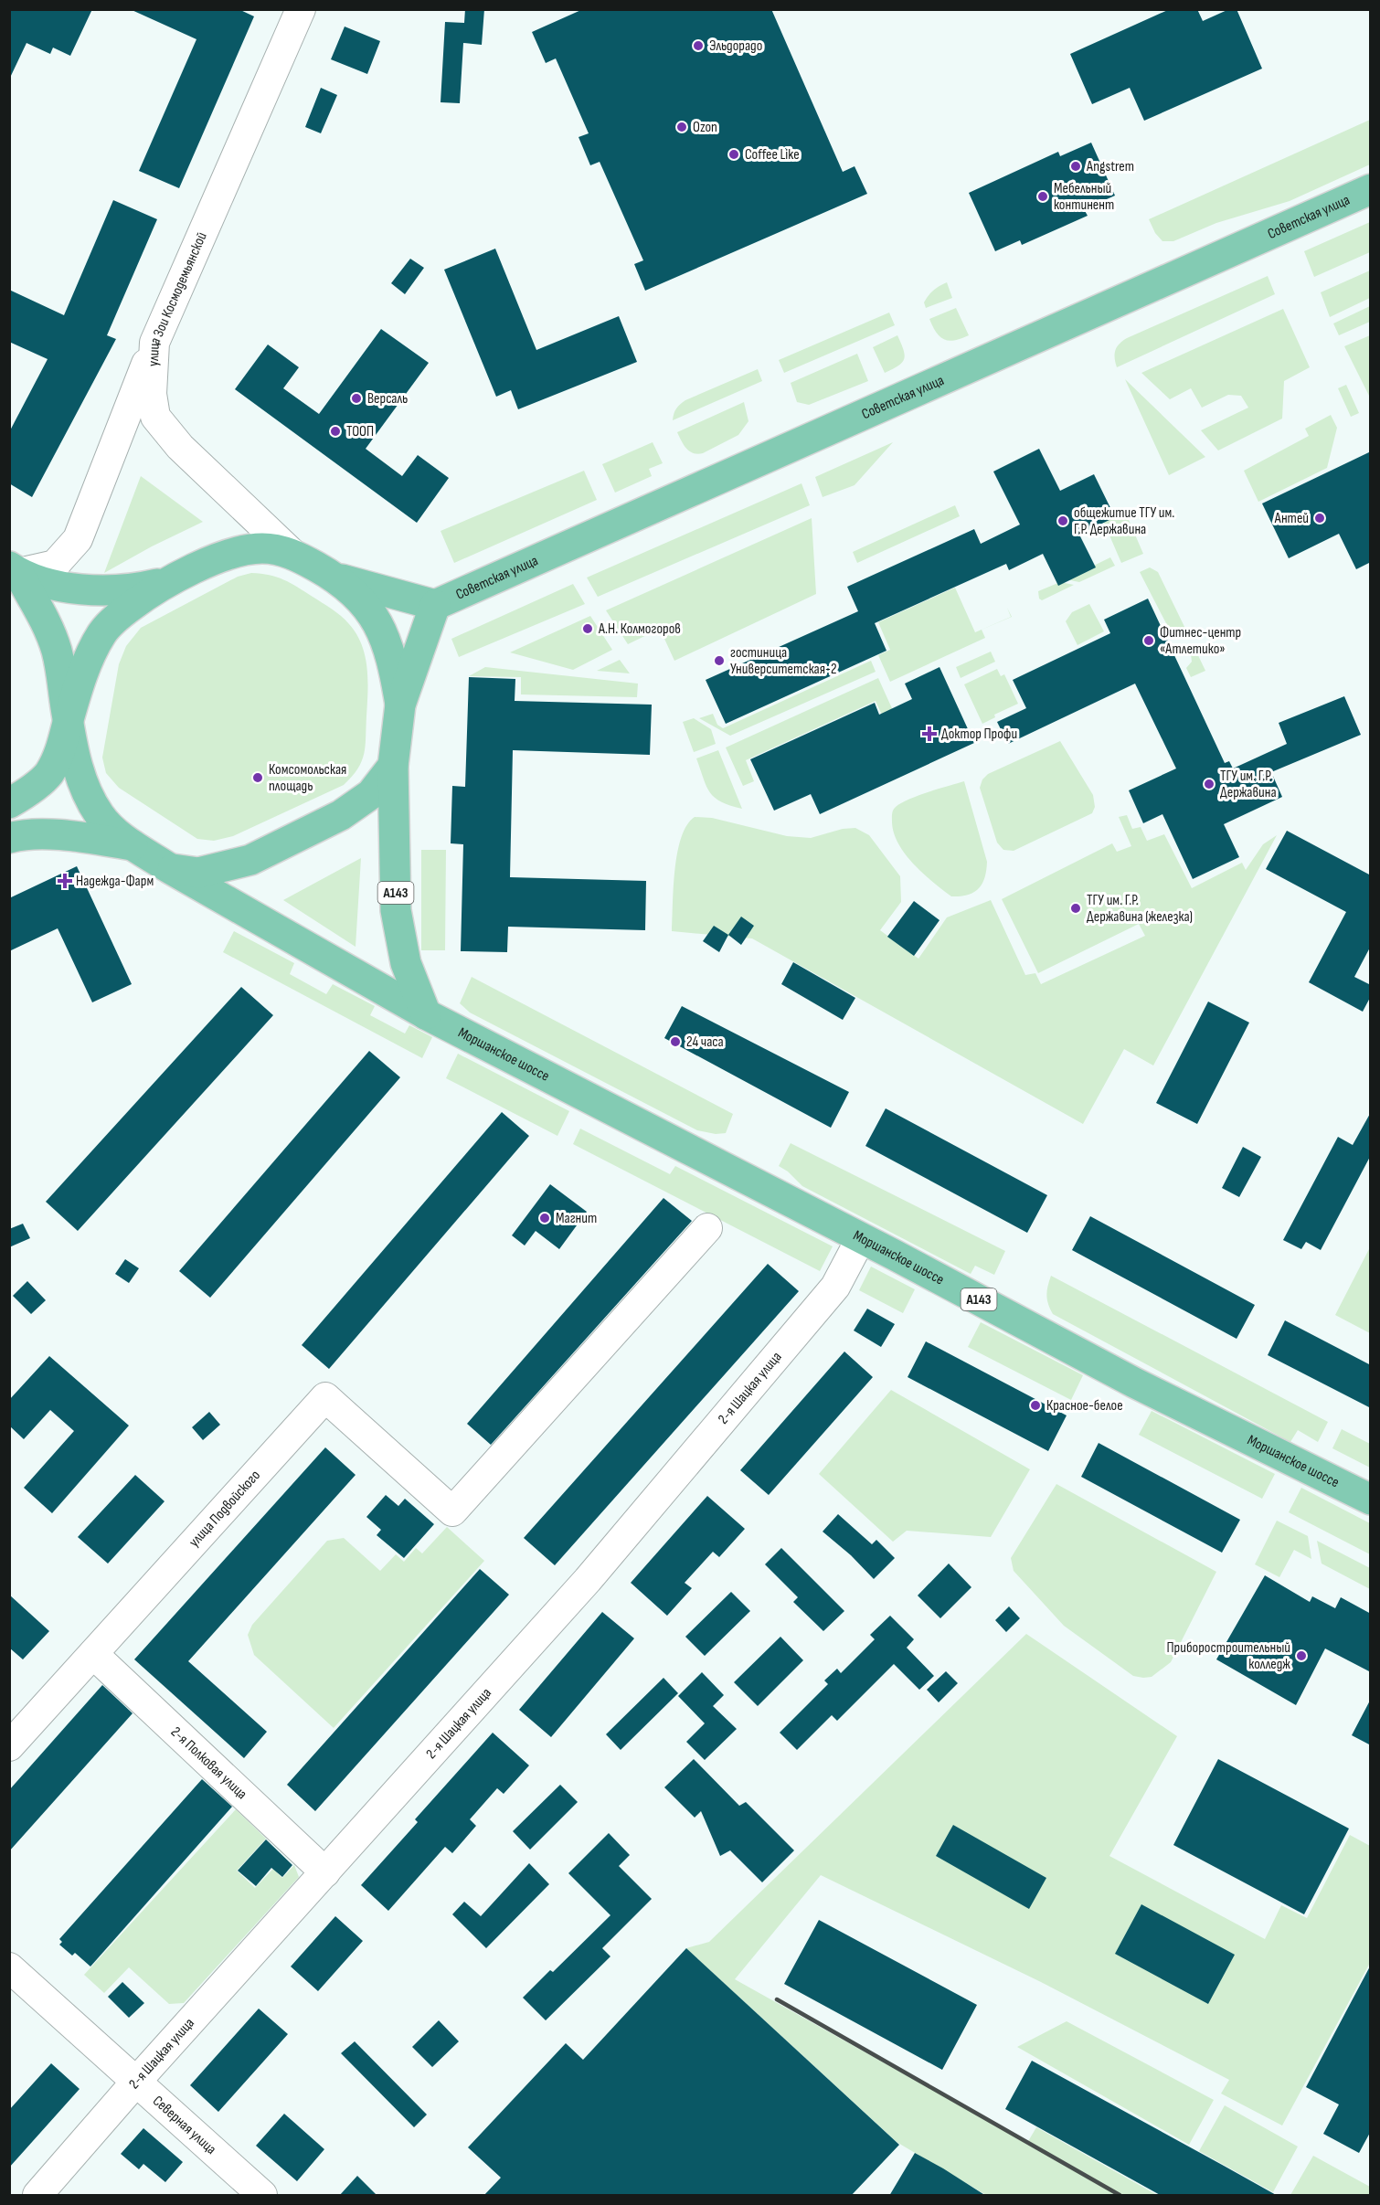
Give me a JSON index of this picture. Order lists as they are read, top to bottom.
{
  "streets": {
    "main road": ["Советская улица", "А143", "Моршанское шоссе"],
    "street": [
      "улица Зои Космодемьянской",
      "2-я Шацкая улица",
      "улица Подвойского",
      "2-я Полковая улица",
      "Северная улица"
    ]
  },
  "crossings": [
    ["А143", "Моршанское шоссе"],
    ["Моршанское шоссе", "2-я Шацкая улица"],
    ["2-я Шацкая улица", "2-я Полковая улица"],
    ["2-я Шацкая улица", "Северная улица"],
    ["улица Подвойского", "2-я Полковая улица"]
  ],
  "places": {
    "other": [
      "Эльдорадо",
      "Ozon",
      "Coffee Like",
      "Angstrem",
      "Мебельный континент",
      "Версаль",
      "ТООП",
      "Антей",
      "общежитие ТГУ им. Г.Р. Державина",
      "А.Н. Колмогоров",
      "Фитнес-центр «Атлетико»",
      "гостиница Университетская-2",
      "Комсомольская площадь",
      "ТГУ им. Г.Р. Державина",
      "ТГУ им. Г.Р. Державина (железка)",
      "24 часа",
      "Магнит",
      "Красное-белое",
      "Приборостроительный колледж"
    ],
    "health": ["Доктор Профи", "Надежда-Фарм"]
  }
}
